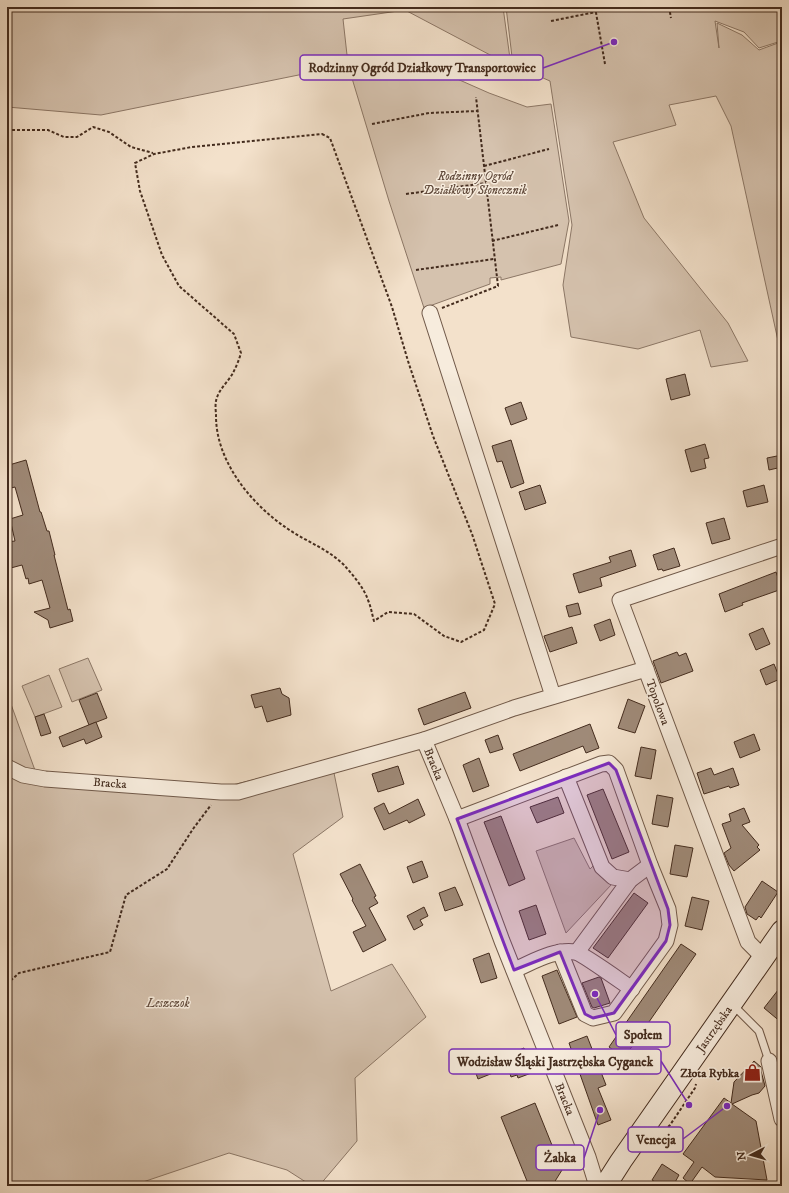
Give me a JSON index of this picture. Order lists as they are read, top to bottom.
{
  "streets": {
    "main road": ["Jastrzębska"],
    "street": ["Topolowa", "Bracka"]
  },
  "crossings": [
    ["Topolowa", "Jastrzębska"]
  ],
  "parks": ["Rodzinny Ogród Działkowy Słonecznik", "Leszczok"],
  "places": {
    "other": [
      "Rodzinny Ogród Działkowy Transportowiec",
      "Społem",
      "Wodzisław Śląski Jastrzębska Cyganek",
      "Venecja",
      "Żabka"
    ],
    "shop": ["Złota Rybka"]
  },
  "north": "left"
}
